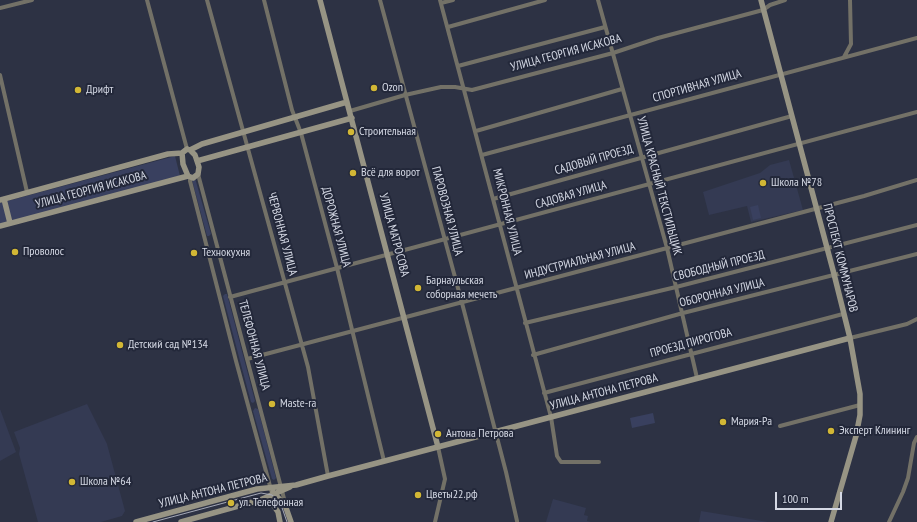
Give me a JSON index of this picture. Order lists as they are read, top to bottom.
{
  "streets": {
    "street": [
      "УЛИЦА ГЕОРГИЯ ИСАКОВА",
      "СПОРТИВНАЯ УЛИЦА",
      "САДОВЫЙ ПРОЕЗД",
      "УЛИЦА КРАСНЫЙ ТЕКСТИЛЬЩИК",
      "САДОВАЯ УЛИЦА",
      "ПАРОВОЗНАЯ УЛИЦА",
      "МИКРОННАЯ УЛИЦА",
      "ДОРОЖНАЯ УЛИЦА",
      "ЧЕРВОННАЯ УЛИЦА",
      "УЛИЦА МАТРОСОВА",
      "ПРОСПЕКТ КОММУНАРОВ",
      "ИНДУСТРИАЛЬНАЯ УЛИЦА",
      "СВОБОДНЫЙ ПРОЕЗД",
      "ОБОРОННАЯ УЛИЦА",
      "ПРОЕЗД ПИРОГОВА",
      "ТЕЛЕФОННАЯ УЛИЦА",
      "УЛИЦА АНТОНА ПЕТРОВА"
    ]
  },
  "crossings": [
    ["УЛИЦА ГЕОРГИЯ ИСАКОВА", "УЛИЦА КРАСНЫЙ ТЕКСТИЛЬЩИК"],
    ["УЛИЦА ГЕОРГИЯ ИСАКОВА", "ПАРОВОЗНАЯ УЛИЦА"],
    ["УЛИЦА ГЕОРГИЯ ИСАКОВА", "МИКРОННАЯ УЛИЦА"],
    ["УЛИЦА ГЕОРГИЯ ИСАКОВА", "ДОРОЖНАЯ УЛИЦА"],
    ["УЛИЦА ГЕОРГИЯ ИСАКОВА", "ЧЕРВОННАЯ УЛИЦА"],
    ["УЛИЦА ГЕОРГИЯ ИСАКОВА", "УЛИЦА МАТРОСОВА"],
    ["УЛИЦА ГЕОРГИЯ ИСАКОВА", "ПРОСПЕКТ КОММУНАРОВ"],
    ["УЛИЦА ГЕОРГИЯ ИСАКОВА", "ТЕЛЕФОННАЯ УЛИЦА"],
    ["СПОРТИВНАЯ УЛИЦА", "УЛИЦА КРАСНЫЙ ТЕКСТИЛЬЩИК"],
    ["СПОРТИВНАЯ УЛИЦА", "МИКРОННАЯ УЛИЦА"],
    ["СПОРТИВНАЯ УЛИЦА", "ПРОСПЕКТ КОММУНАРОВ"],
    ["САДОВЫЙ ПРОЕЗД", "УЛИЦА КРАСНЫЙ ТЕКСТИЛЬЩИК"],
    ["САДОВЫЙ ПРОЕЗД", "МИКРОННАЯ УЛИЦА"],
    ["САДОВЫЙ ПРОЕЗД", "ПРОСПЕКТ КОММУНАРОВ"],
    ["УЛИЦА КРАСНЫЙ ТЕКСТИЛЬЩИК", "САДОВАЯ УЛИЦА"],
    ["УЛИЦА КРАСНЫЙ ТЕКСТИЛЬЩИК", "ИНДУСТРИАЛЬНАЯ УЛИЦА"],
    ["УЛИЦА КРАСНЫЙ ТЕКСТИЛЬЩИК", "СВОБОДНЫЙ ПРОЕЗД"],
    ["УЛИЦА КРАСНЫЙ ТЕКСТИЛЬЩИК", "ОБОРОННАЯ УЛИЦА"],
    ["УЛИЦА КРАСНЫЙ ТЕКСТИЛЬЩИК", "ПРОЕЗД ПИРОГОВА"],
    ["УЛИЦА КРАСНЫЙ ТЕКСТИЛЬЩИК", "УЛИЦА АНТОНА ПЕТРОВА"],
    ["САДОВАЯ УЛИЦА", "ПАРОВОЗНАЯ УЛИЦА"],
    ["САДОВАЯ УЛИЦА", "МИКРОННАЯ УЛИЦА"],
    ["САДОВАЯ УЛИЦА", "ДОРОЖНАЯ УЛИЦА"],
    ["САДОВАЯ УЛИЦА", "ЧЕРВОННАЯ УЛИЦА"],
    ["САДОВАЯ УЛИЦА", "УЛИЦА МАТРОСОВА"],
    ["САДОВАЯ УЛИЦА", "ПРОСПЕКТ КОММУНАРОВ"],
    ["САДОВАЯ УЛИЦА", "ТЕЛЕФОННАЯ УЛИЦА"],
    ["ПАРОВОЗНАЯ УЛИЦА", "ИНДУСТРИАЛЬНАЯ УЛИЦА"],
    ["ПАРОВОЗНАЯ УЛИЦА", "УЛИЦА АНТОНА ПЕТРОВА"],
    ["МИКРОННАЯ УЛИЦА", "ИНДУСТРИАЛЬНАЯ УЛИЦА"],
    ["МИКРОННАЯ УЛИЦА", "СВОБОДНЫЙ ПРОЕЗД"],
    ["МИКРОННАЯ УЛИЦА", "ОБОРОННАЯ УЛИЦА"],
    ["МИКРОННАЯ УЛИЦА", "ПРОЕЗД ПИРОГОВА"],
    ["МИКРОННАЯ УЛИЦА", "УЛИЦА АНТОНА ПЕТРОВА"],
    ["ДОРОЖНАЯ УЛИЦА", "ИНДУСТРИАЛЬНАЯ УЛИЦА"],
    ["ДОРОЖНАЯ УЛИЦА", "УЛИЦА АНТОНА ПЕТРОВА"],
    ["ЧЕРВОННАЯ УЛИЦА", "ИНДУСТРИАЛЬНАЯ УЛИЦА"],
    ["ЧЕРВОННАЯ УЛИЦА", "УЛИЦА АНТОНА ПЕТРОВА"],
    ["УЛИЦА МАТРОСОВА", "ИНДУСТРИАЛЬНАЯ УЛИЦА"],
    ["УЛИЦА МАТРОСОВА", "УЛИЦА АНТОНА ПЕТРОВА"],
    ["ПРОСПЕКТ КОММУНАРОВ", "ИНДУСТРИАЛЬНАЯ УЛИЦА"],
    ["ПРОСПЕКТ КОММУНАРОВ", "СВОБОДНЫЙ ПРОЕЗД"],
    ["ПРОСПЕКТ КОММУНАРОВ", "ОБОРОННАЯ УЛИЦА"],
    ["ПРОСПЕКТ КОММУНАРОВ", "ПРОЕЗД ПИРОГОВА"],
    ["ПРОСПЕКТ КОММУНАРОВ", "УЛИЦА АНТОНА ПЕТРОВА"],
    ["ИНДУСТРИАЛЬНАЯ УЛИЦА", "ТЕЛЕФОННАЯ УЛИЦА"],
    ["ТЕЛЕФОННАЯ УЛИЦА", "УЛИЦА АНТОНА ПЕТРОВА"]
  ],
  "places": [
    "Ozon",
    "Дрифт",
    "Строительная",
    "Всё для ворот",
    "Школа №78",
    "Проволос",
    "Технокухня",
    "Барнаульская соборная мечеть",
    "Детский сад №134",
    "Maste-ra",
    "Мария-Ра",
    "Эксперт Клининг",
    "Антона Петрова",
    "Школа №64",
    "Цветы22.рф",
    "ул. Телефонная"
  ],
  "scale_bar": "100 m"
}
